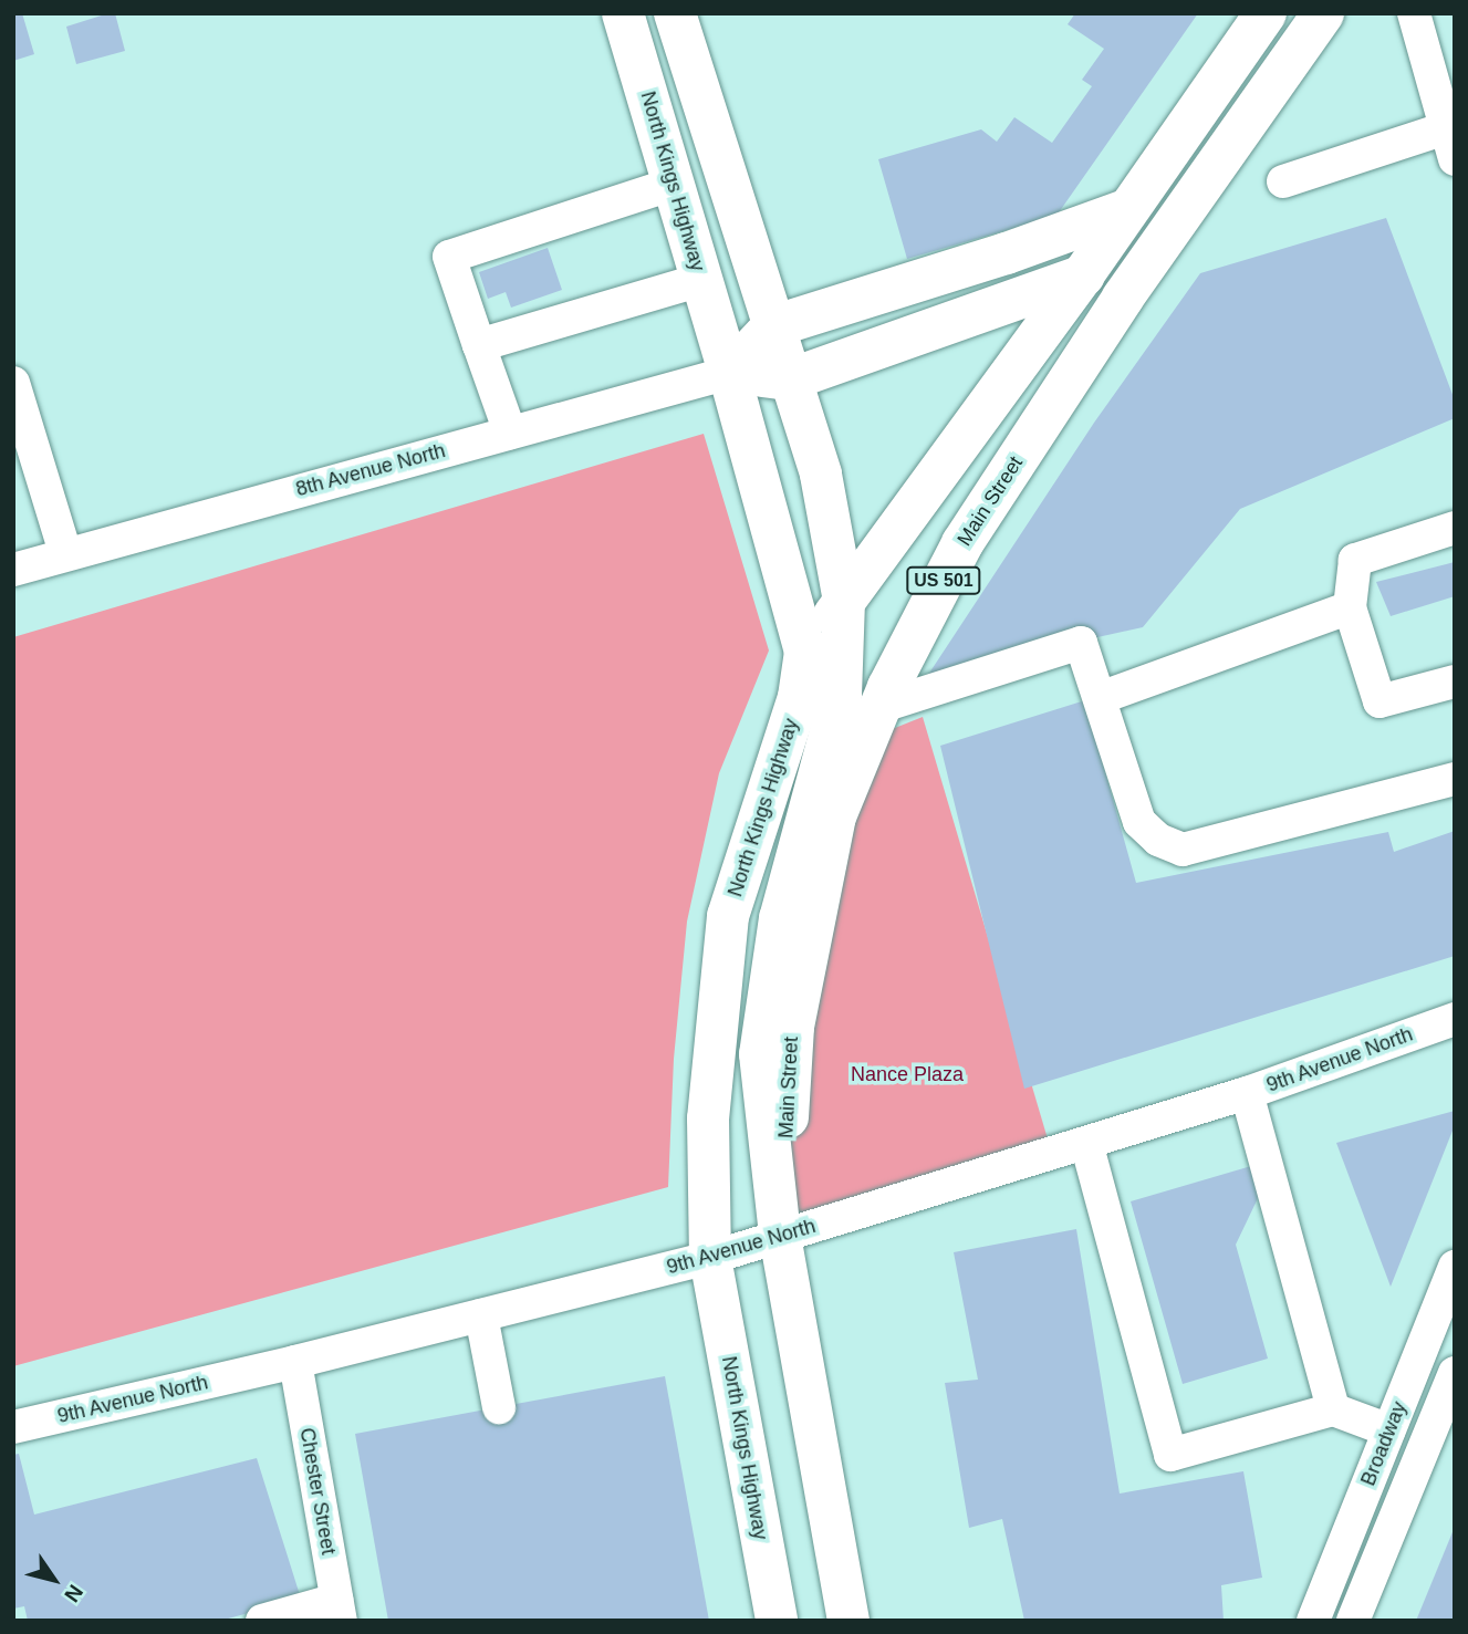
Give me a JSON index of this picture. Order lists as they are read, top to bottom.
{
  "streets": {
    "main road": ["North Kings Highway", "Main Street", "US 501"],
    "street": [
      "8th Avenue North",
      "9th Avenue North",
      "Broadway",
      "Chester Street"
    ]
  },
  "crossings": [
    ["North Kings Highway", "8th Avenue North"],
    ["North Kings Highway", "Main Street"],
    ["North Kings Highway", "US 501"],
    ["North Kings Highway", "9th Avenue North"],
    ["Main Street", "9th Avenue North"],
    ["9th Avenue North", "Chester Street"]
  ],
  "parks": ["Nance Plaza"],
  "north": "bottom right"
}
